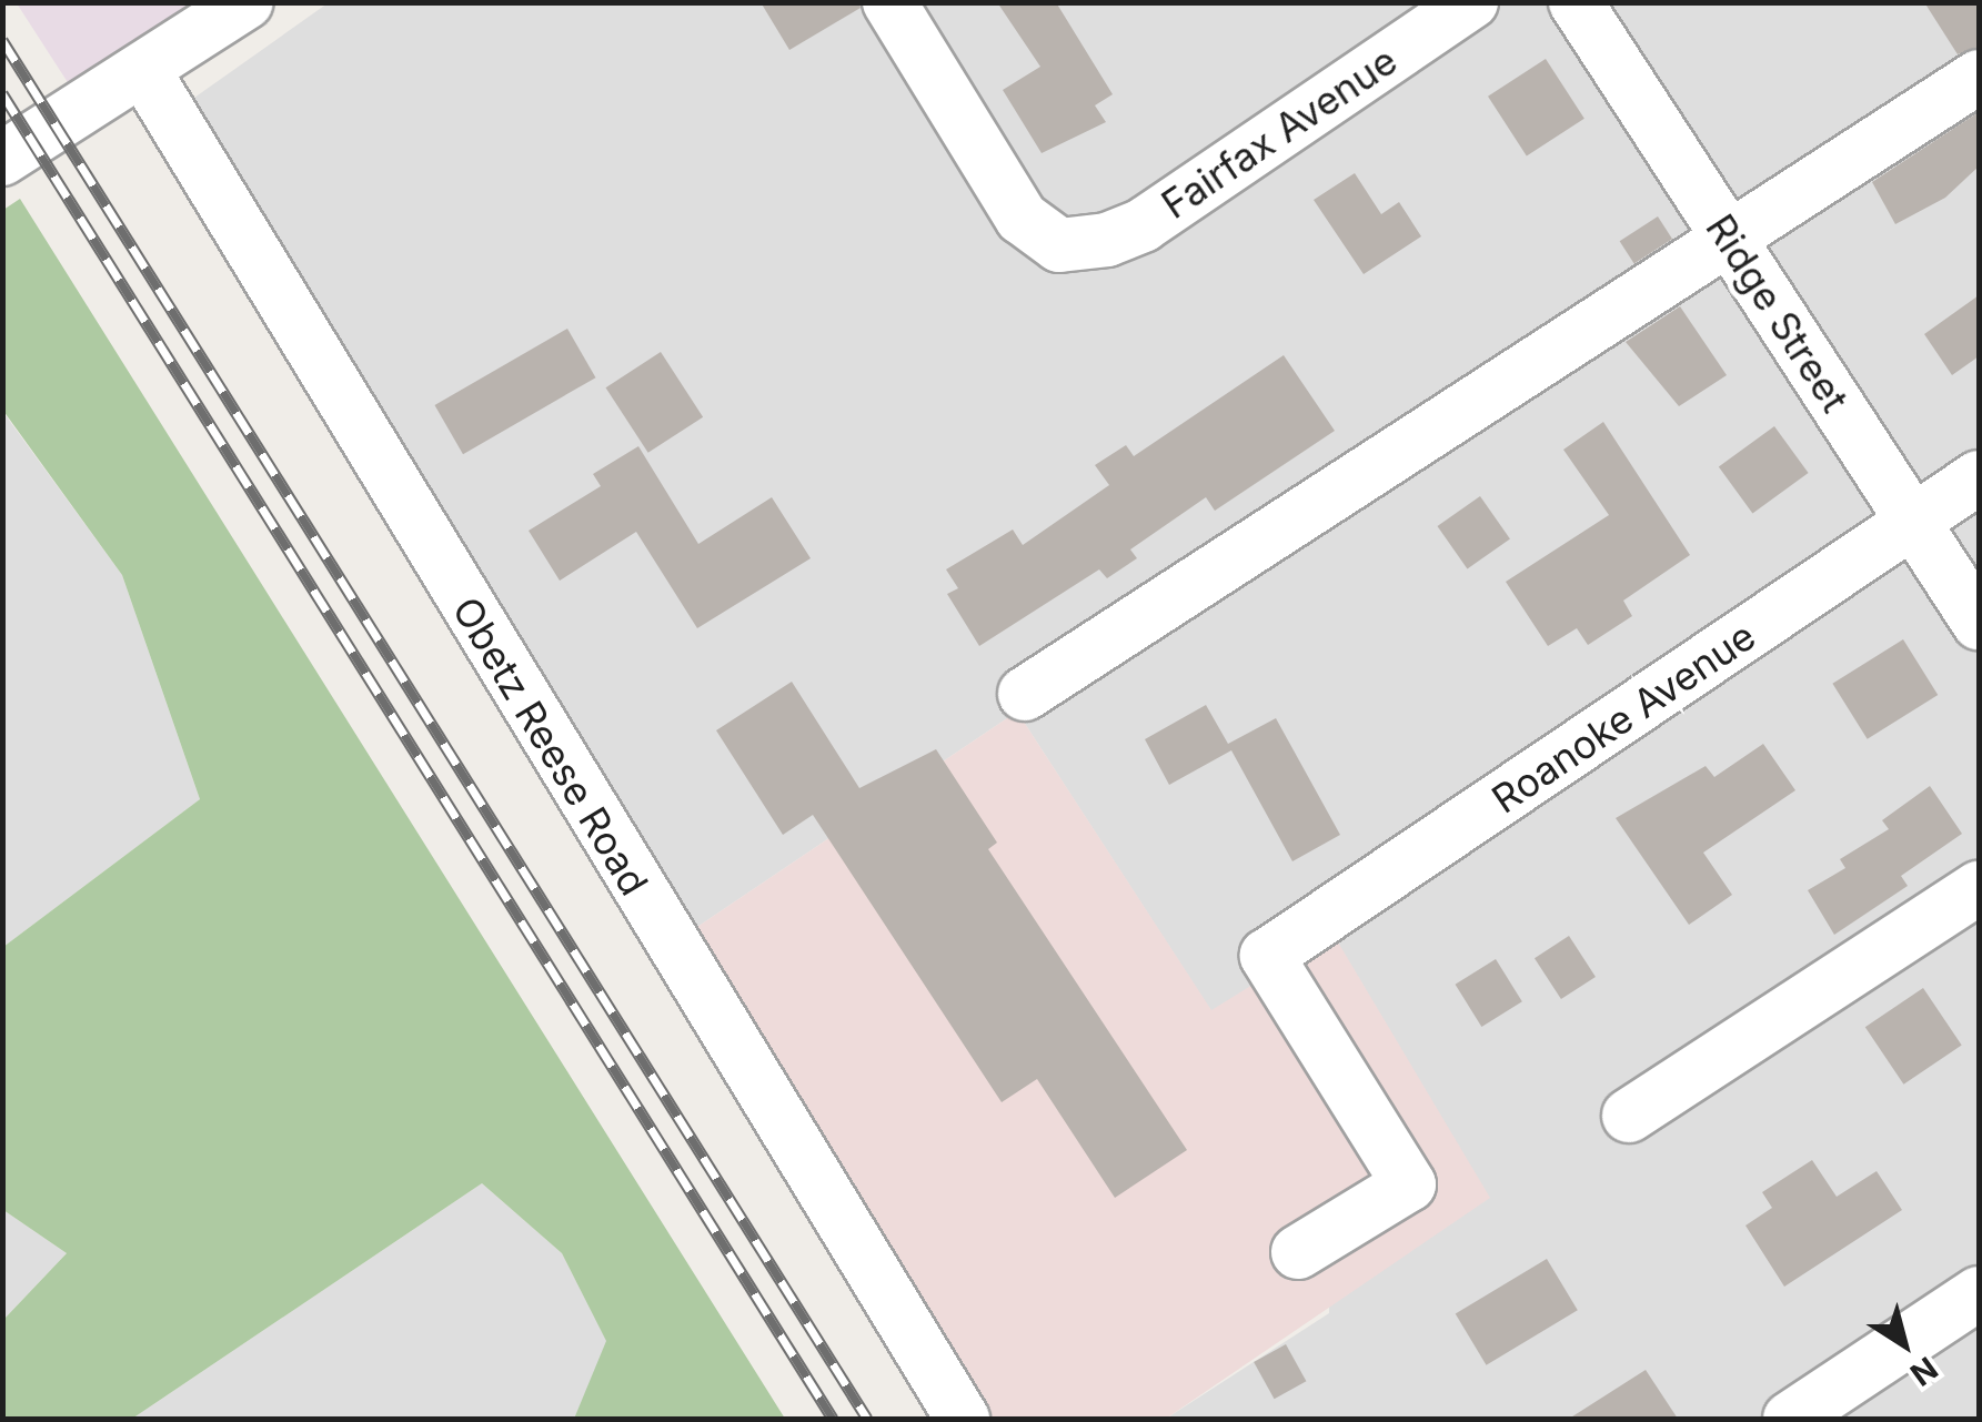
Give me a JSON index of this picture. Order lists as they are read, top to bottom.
{
  "streets": {
    "street": [
      "Fairfax Avenue",
      "Ridge Street",
      "Roanoke Avenue",
      "Obetz Reese Road"
    ]
  },
  "crossings": [
    ["Ridge Street", "Roanoke Avenue"]
  ],
  "north": "bottom right"
}
